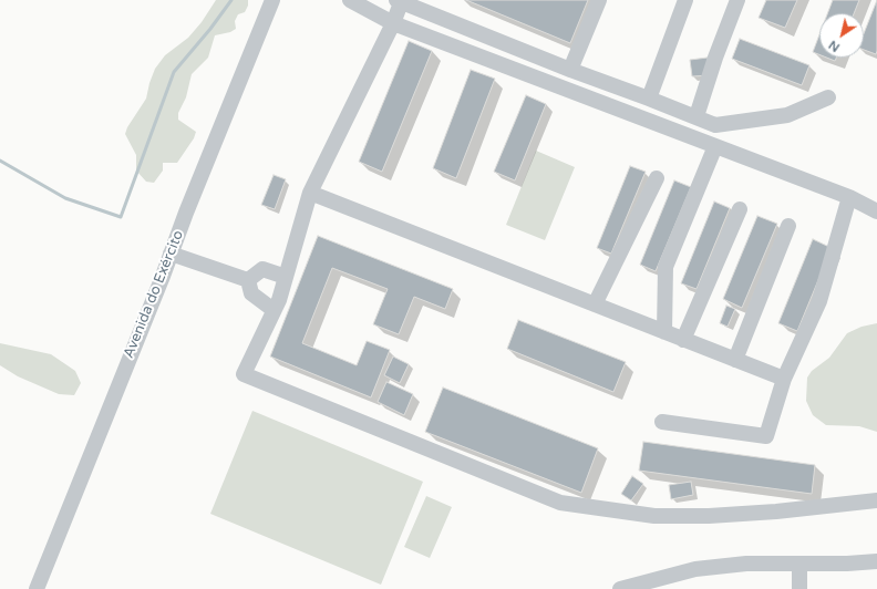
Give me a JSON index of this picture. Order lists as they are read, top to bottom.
{
  "streets": {
    "street": ["Avenida do Exército"]
  },
  "north": "bottom left"
}
